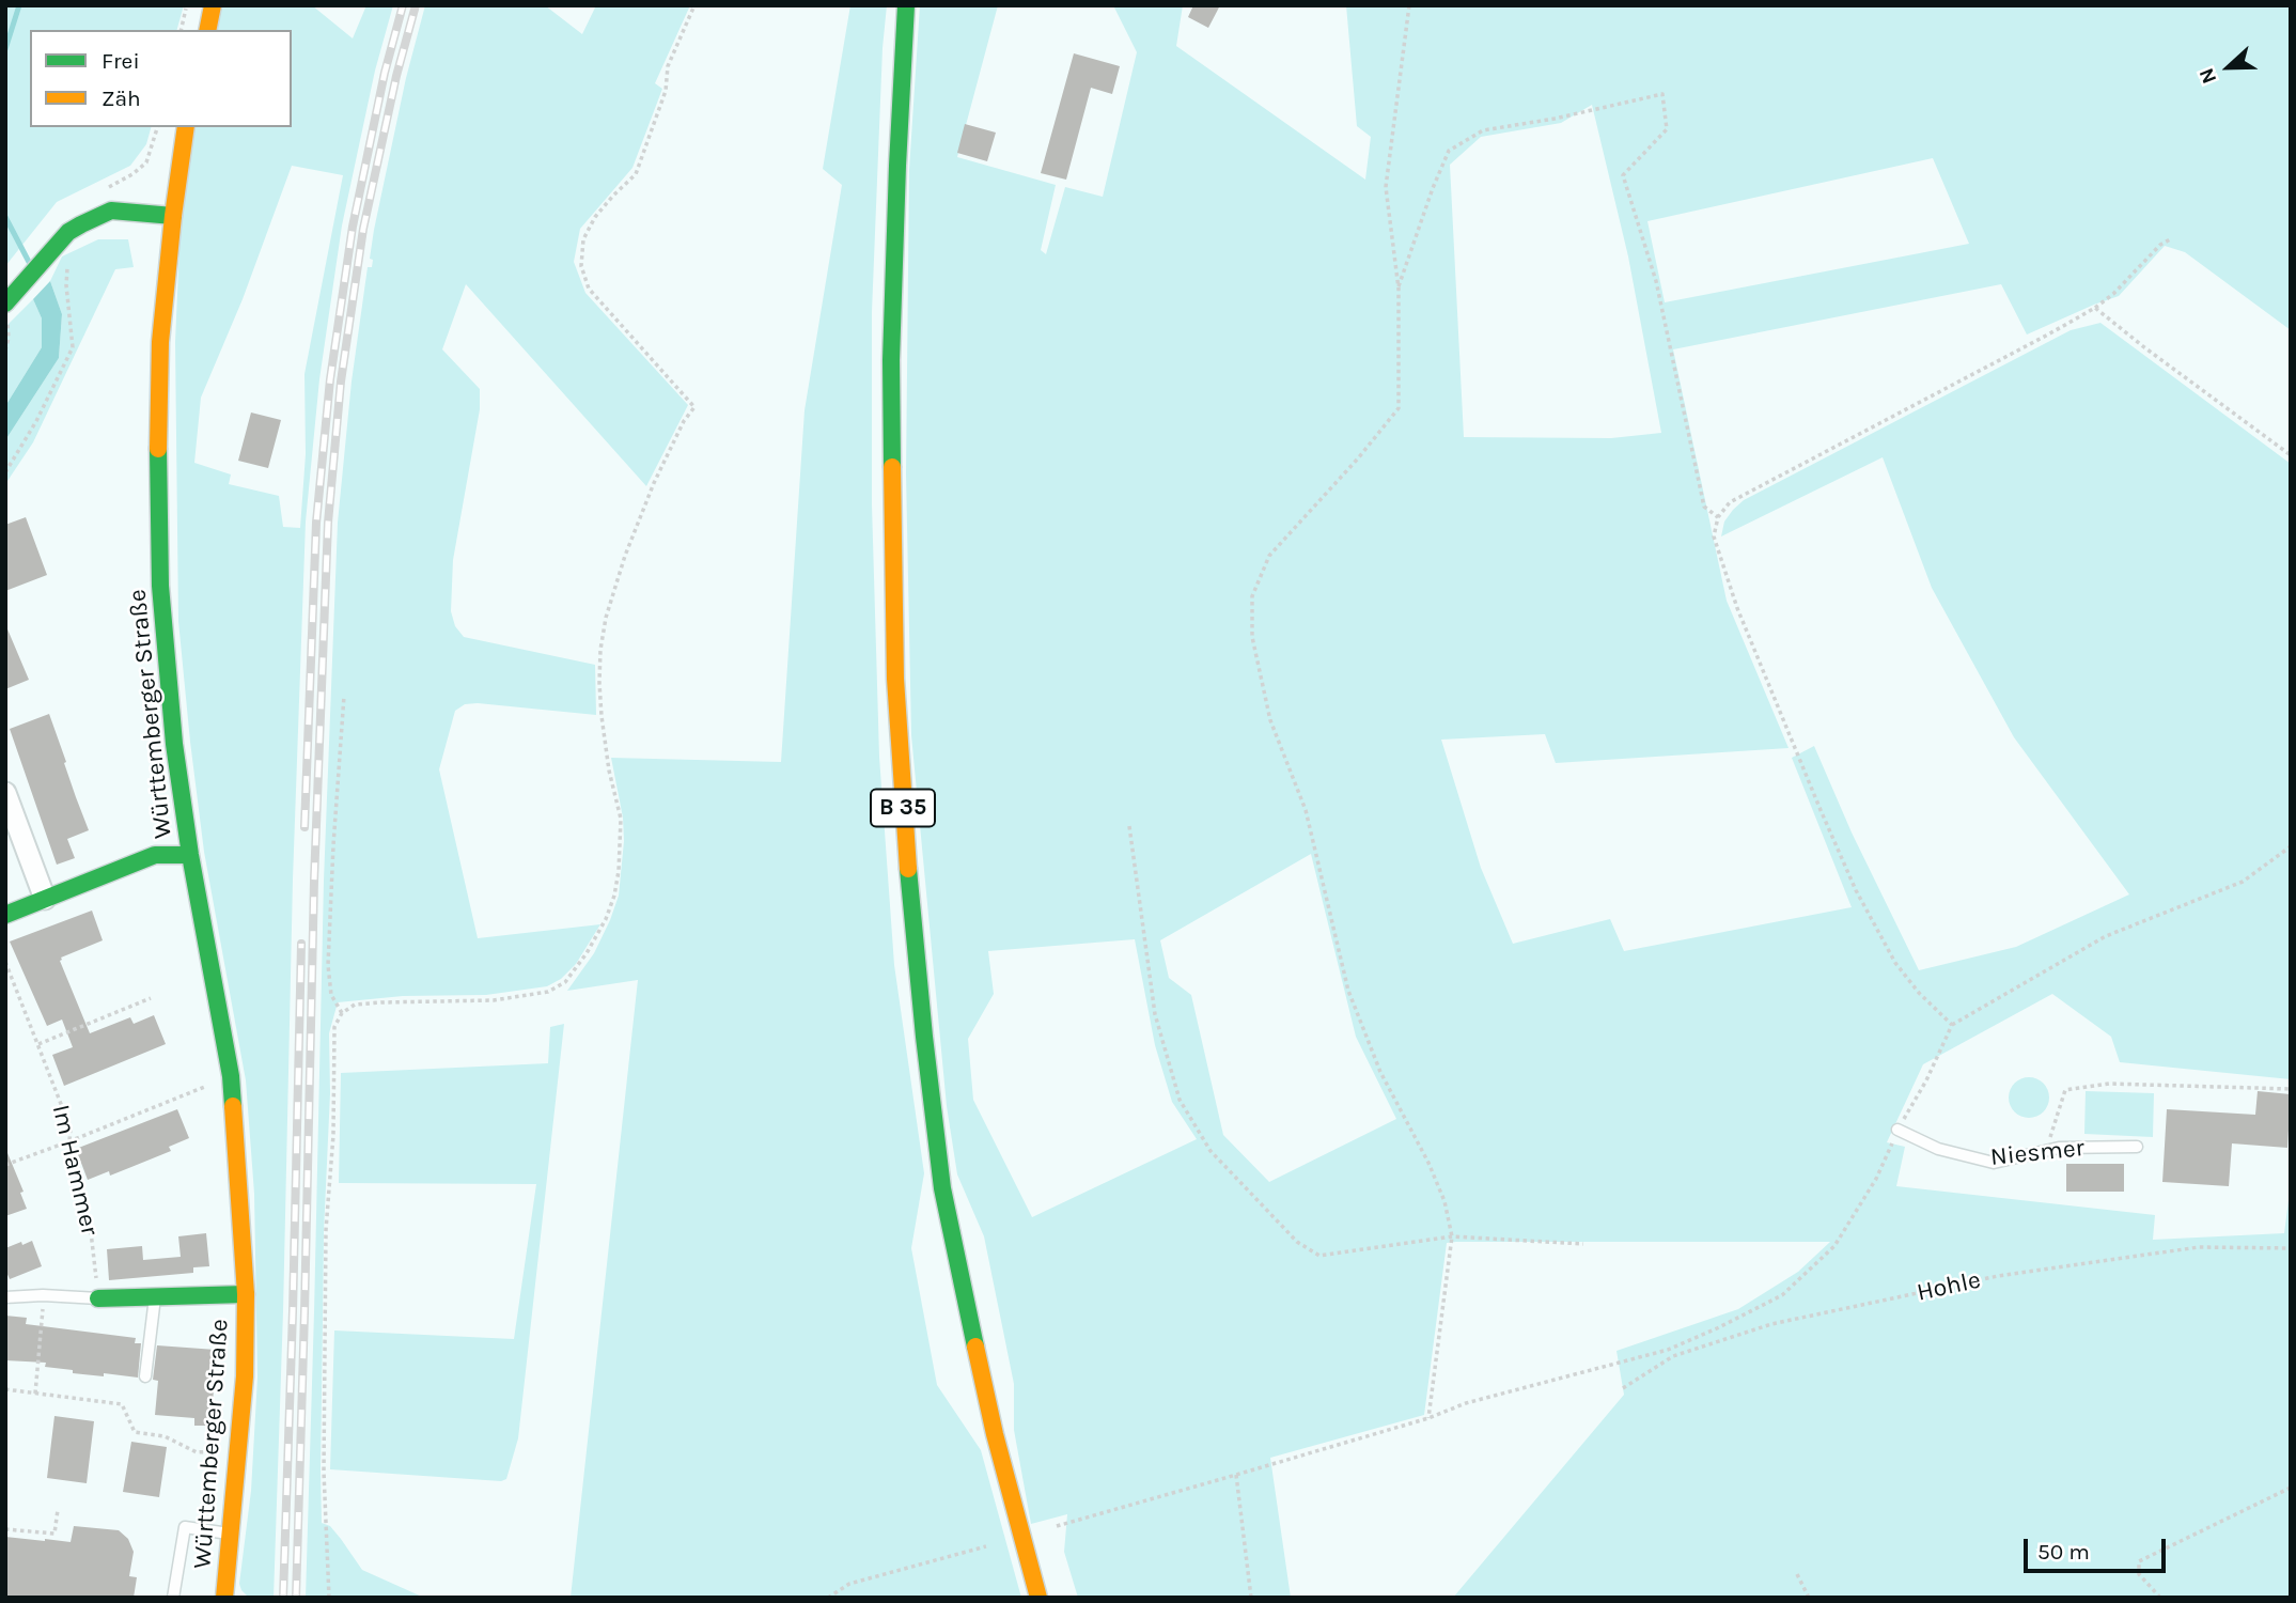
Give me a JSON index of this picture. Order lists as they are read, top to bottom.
{
  "streets": {
    "main road": ["Württemberger Straße", "B 35"],
    "lane": ["Niesmer"],
    "path": ["Im Hammer", "Hohle"]
  },
  "crossings": [
    ["Württemberger Straße", "Im Hammer"]
  ],
  "legend": ["Frei", "Zäh"],
  "scale_bar": "50 m",
  "north": "left"
}
